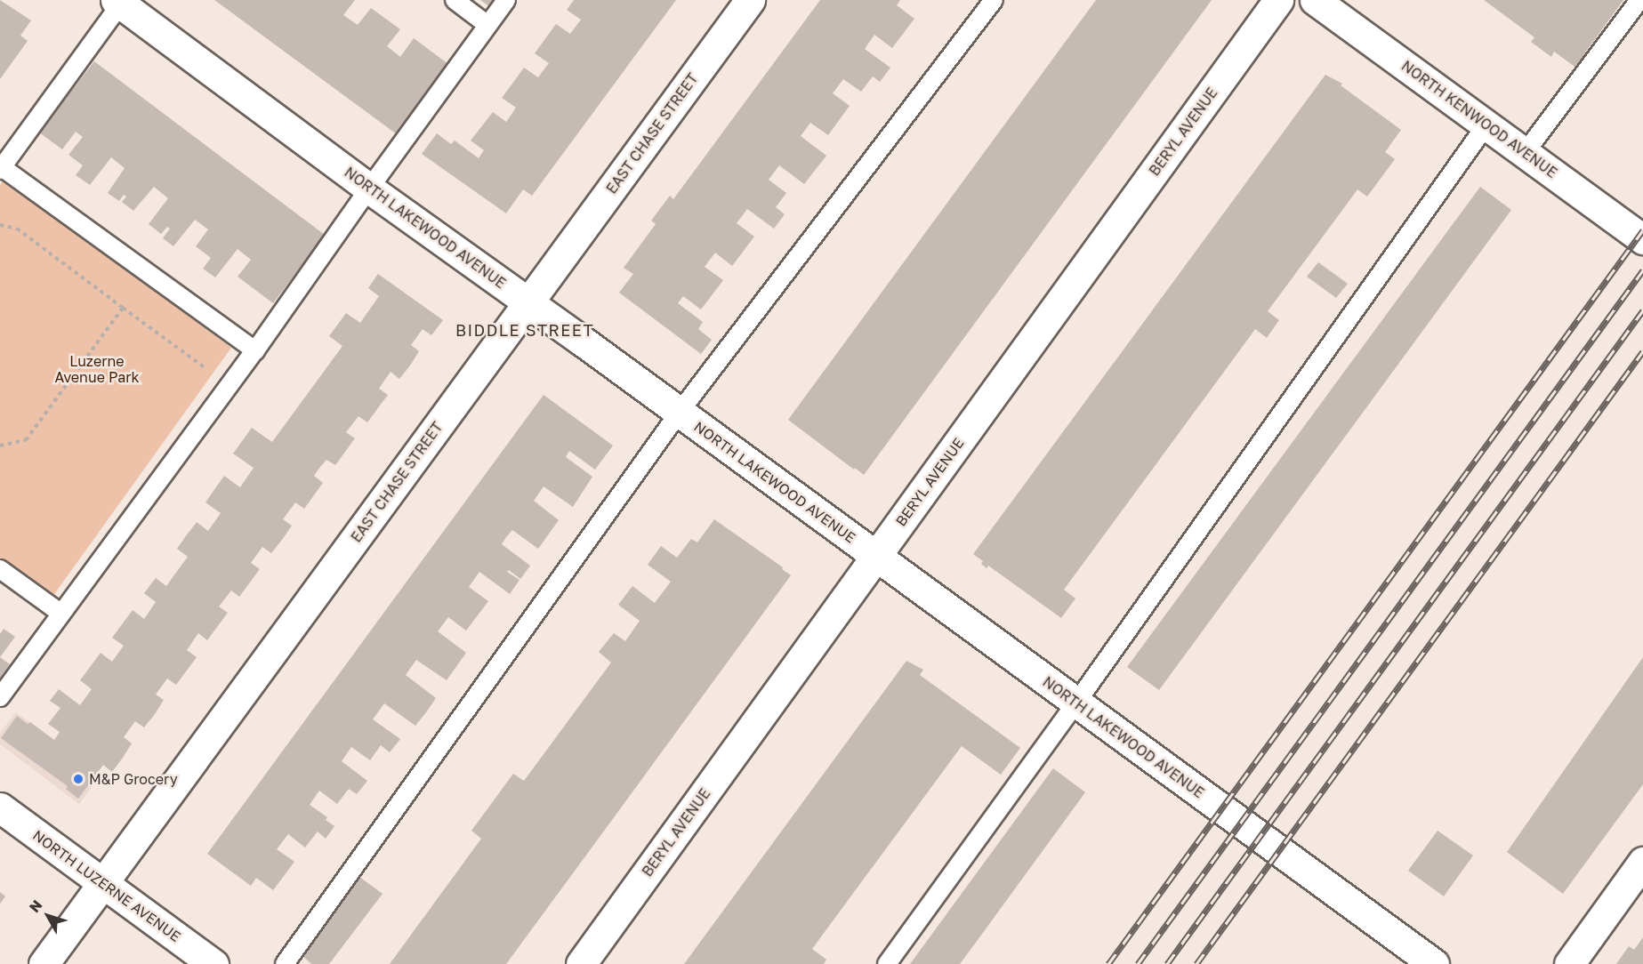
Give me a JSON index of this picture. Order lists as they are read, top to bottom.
{
  "streets": {
    "street": [
      "NORTH KENWOOD AVENUE",
      "BERYL AVENUE",
      "EAST CHASE STREET",
      "NORTH LAKEWOOD AVENUE",
      "NORTH LUZERNE AVENUE"
    ]
  },
  "crossings": [
    ["BERYL AVENUE", "NORTH LAKEWOOD AVENUE"],
    ["EAST CHASE STREET", "NORTH LAKEWOOD AVENUE"],
    ["EAST CHASE STREET", "NORTH LUZERNE AVENUE"]
  ],
  "districts": ["BIDDLE STREET"],
  "parks": ["Luzerne Avenue Park"],
  "places": ["M&P Grocery"],
  "north": "top left"
}
